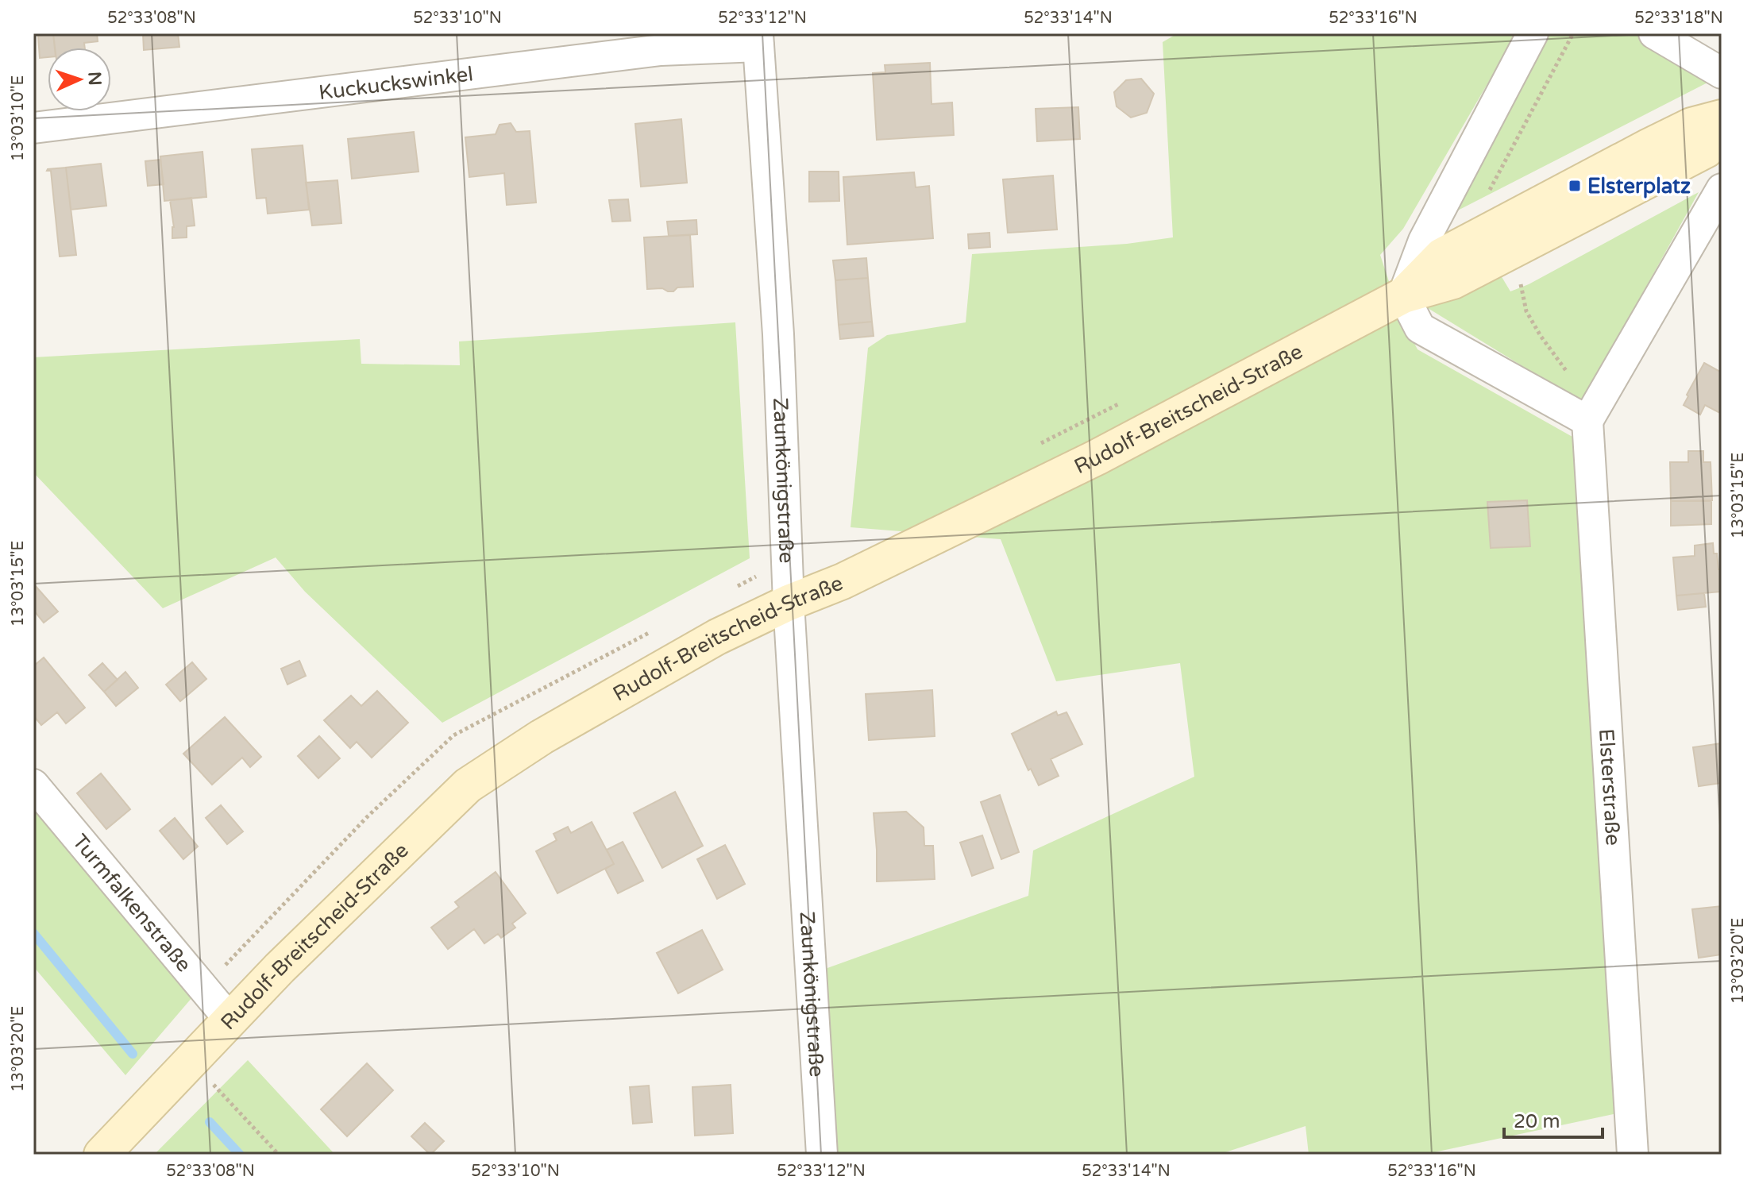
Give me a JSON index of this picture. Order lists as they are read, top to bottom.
{
  "streets": {
    "street": [
      "Kuckuckswinkel",
      "Rudolf-Breitscheid-Straße",
      "Zaunkönigstraße",
      "Elsterstraße",
      "Turmfalkenstraße"
    ]
  },
  "crossings": [
    ["Kuckuckswinkel", "Zaunkönigstraße"],
    ["Rudolf-Breitscheid-Straße", "Zaunkönigstraße"],
    ["Rudolf-Breitscheid-Straße", "Turmfalkenstraße"]
  ],
  "places": {
    "transit": ["Elsterplatz"]
  },
  "scale_bar": "20 m",
  "north": "right",
  "coordinates": [
    "52°33'08\"N",
    "52°33'10\"N",
    "52°33'12\"N",
    "52°33'14\"N",
    "52°33'16\"N",
    "52°33'18\"N",
    "13°03'10\"E",
    "13°03'15\"E",
    "13°03'20\"E"
  ]
}
